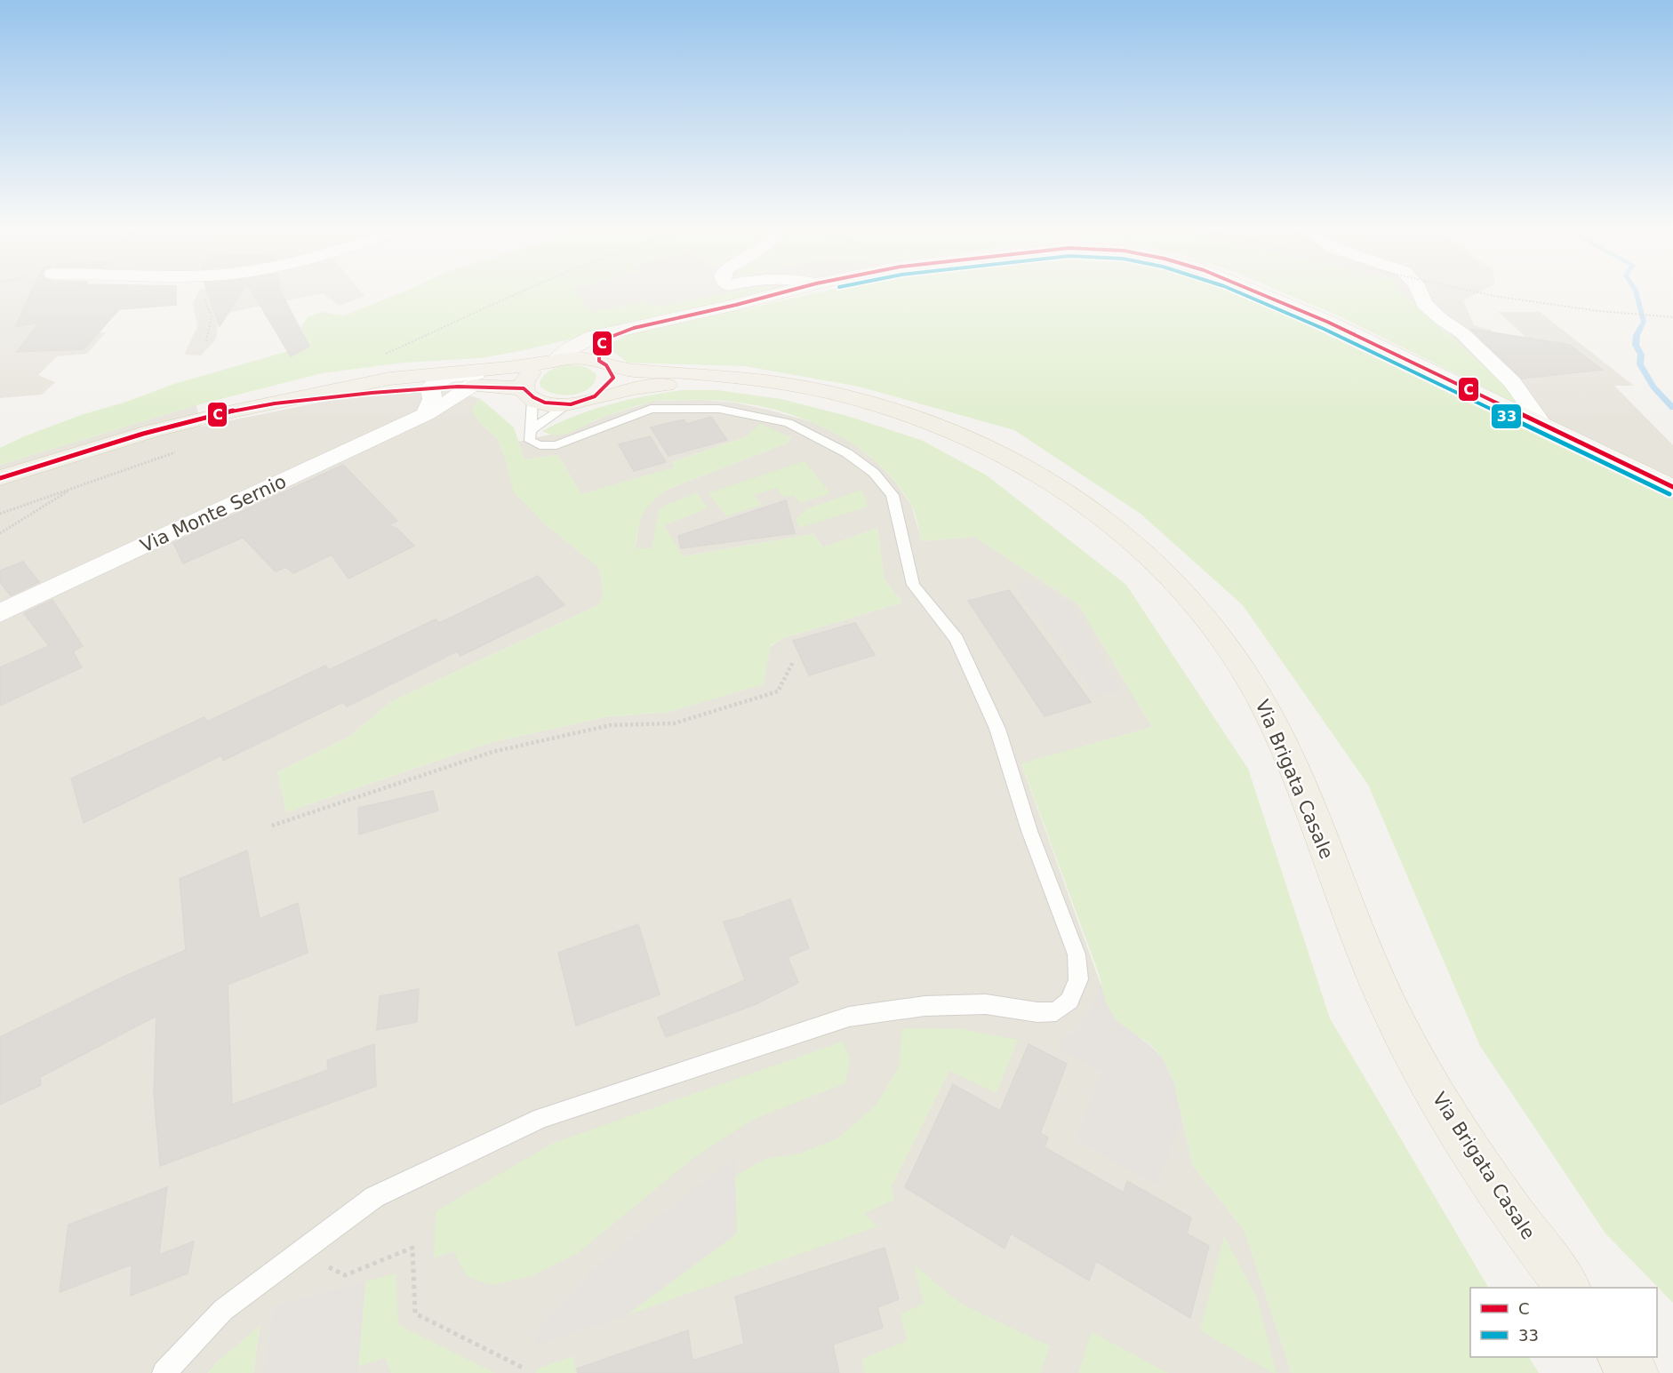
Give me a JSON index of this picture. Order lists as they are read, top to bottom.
{
  "streets": {
    "main road": ["Via Brigata Casale"],
    "street": ["Via Monte Sernio"]
  },
  "crossings": [
    ["Via Monte Sernio", "Via Brigata Casale"]
  ],
  "lines": ["transit line C", "transit line 33"],
  "legend": ["C", "33"]
}
